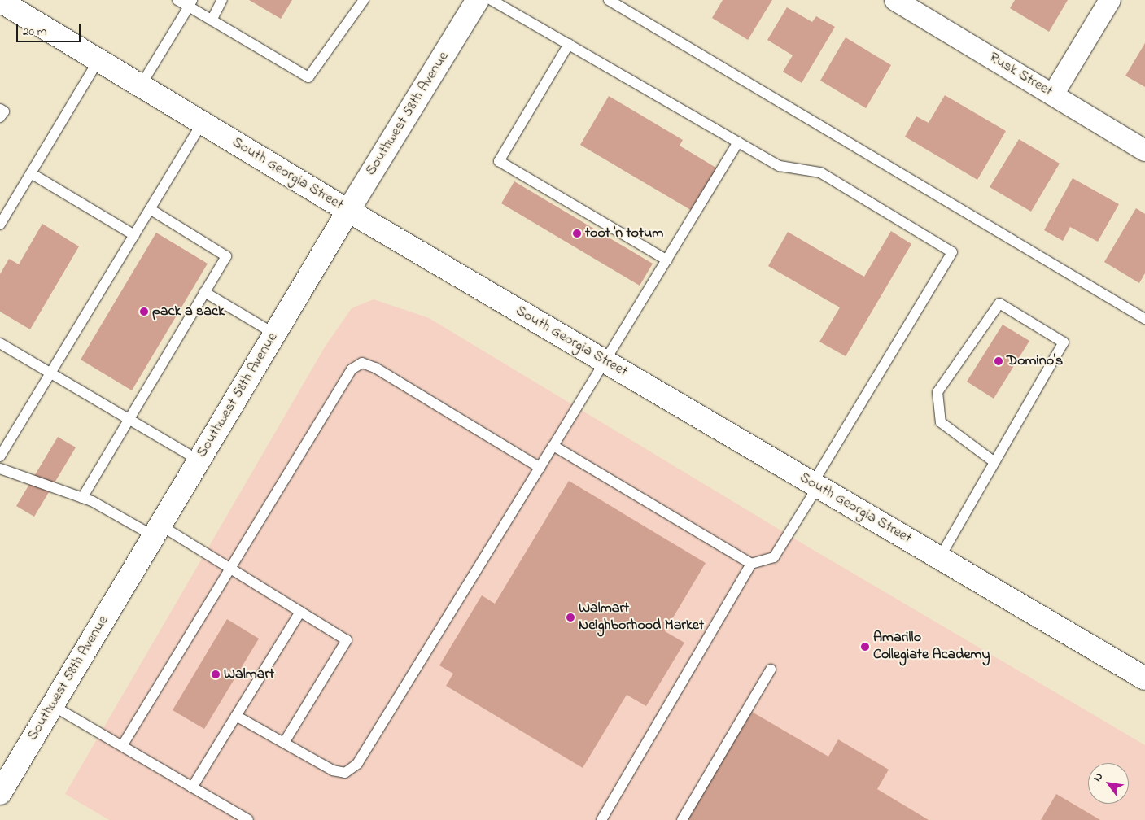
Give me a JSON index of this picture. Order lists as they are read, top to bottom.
{
  "streets": {
    "main road": ["Southwest 58th Avenue", "South Georgia Street"],
    "street": ["Rusk Street"]
  },
  "crossings": [
    ["Southwest 58th Avenue", "South Georgia Street"]
  ],
  "places": [
    "toot 'n totum",
    "pack a sack",
    "Domino's",
    "Walmart Neighborhood Market",
    "Amarillo Collegiate Academy",
    "Walmart"
  ],
  "scale_bar": "20 m",
  "north": "top left"
}
